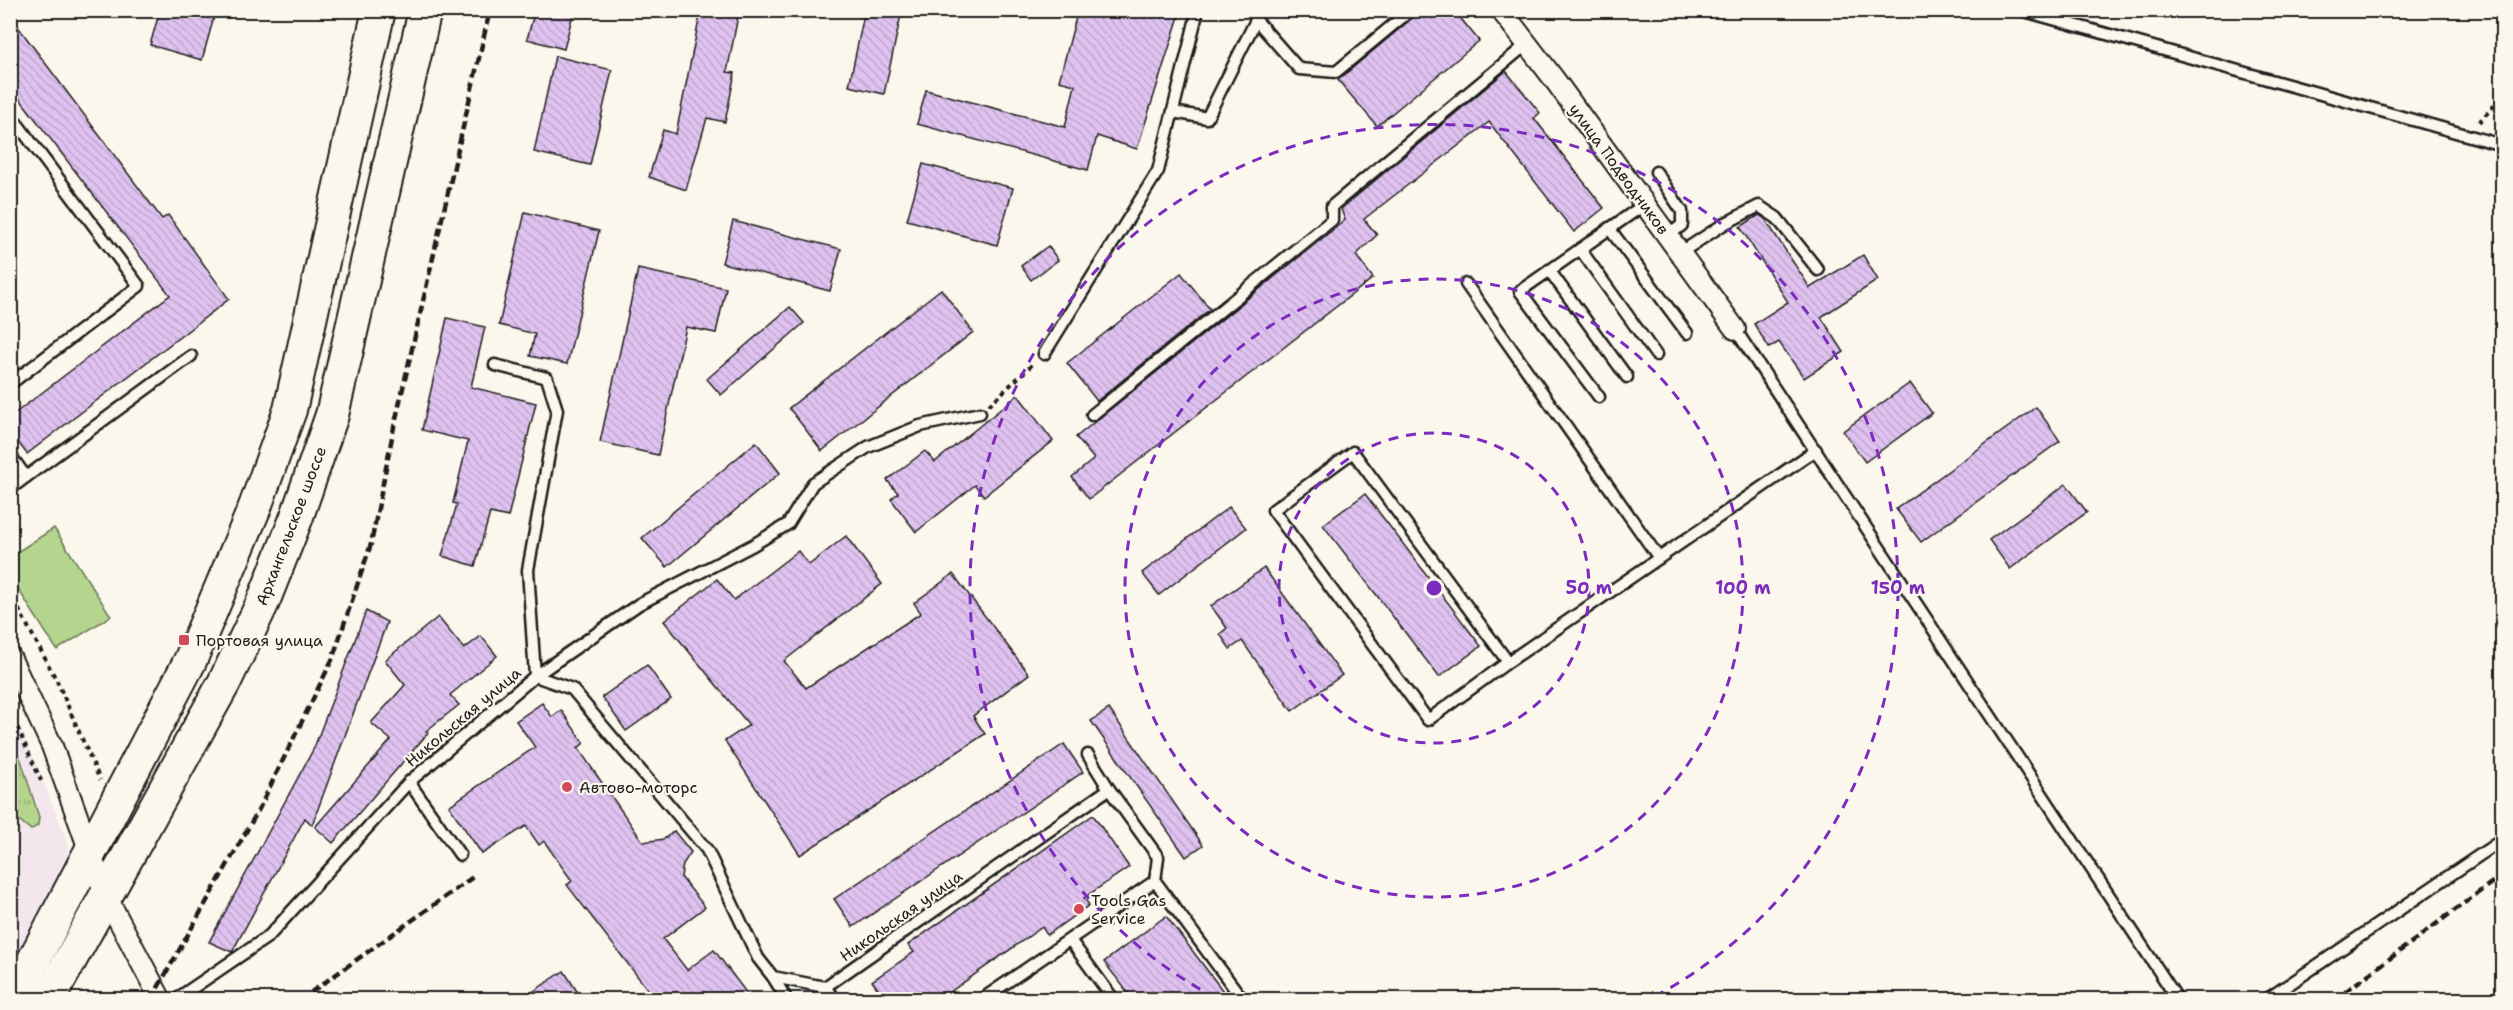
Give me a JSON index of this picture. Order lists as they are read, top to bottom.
{
  "streets": {
    "main road": ["Архангельское шоссе"],
    "street": ["улица Подводников"],
    "lane": ["Никольская улица"]
  },
  "places": {
    "transit": ["Портовая улица"],
    "other": ["Автово-моторс", "Tools Gas Service"]
  },
  "rings": ["50 m", "100 m", "150 m"]
}
